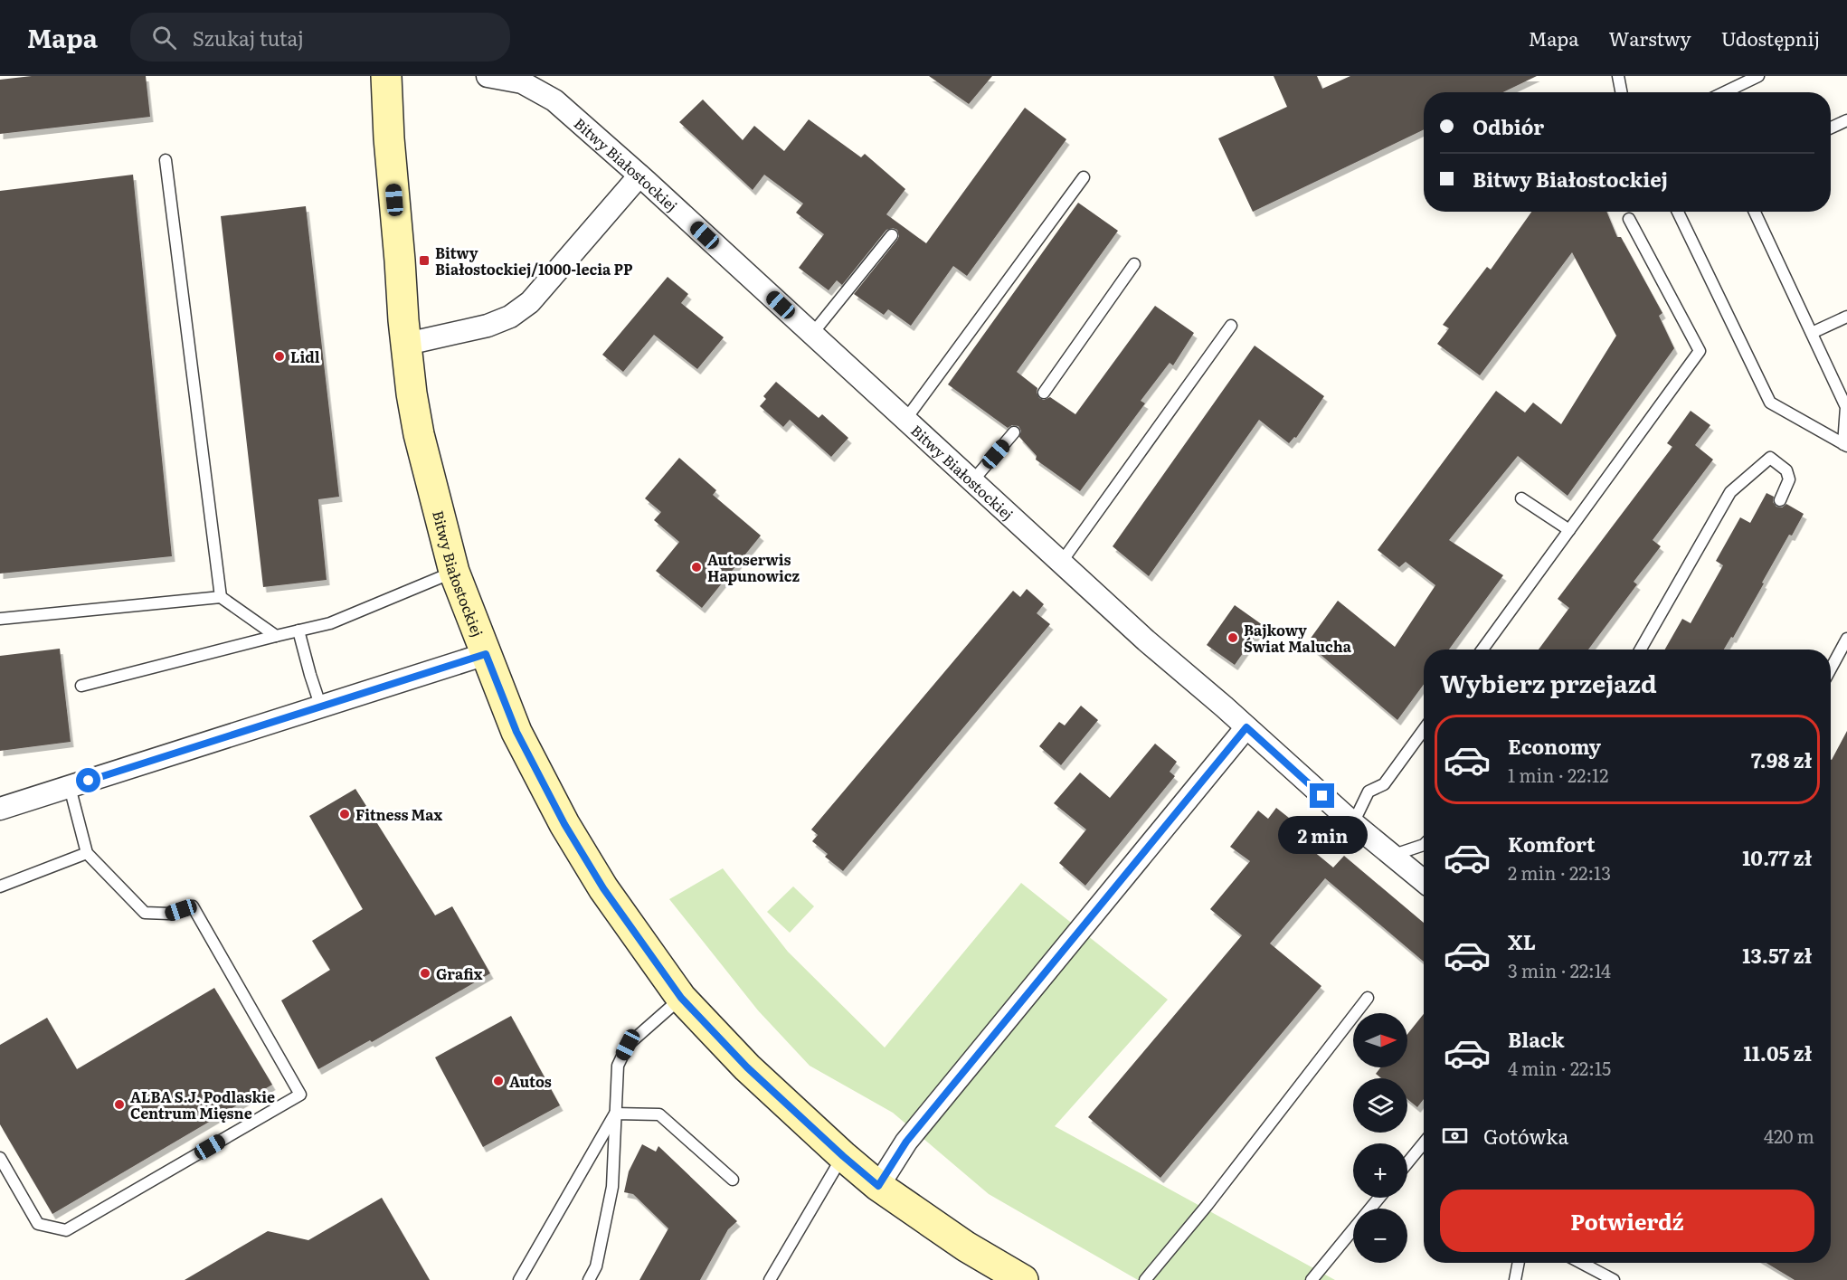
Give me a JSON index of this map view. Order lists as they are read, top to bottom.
{
  "streets": {
    "street": ["Bitwy Białostockiej"]
  },
  "places": {
    "transit": ["Bitwy Białostockiej/1000-lecia PP"],
    "other": [
      "Lidl",
      "Autoserwis Hapunowicz",
      "Bajkowy Świat Malucha",
      "Fitness Max",
      "Grafix",
      "Autos",
      "ALBA S.J. Podlaskie Centrum Mięsne"
    ]
  },
  "north": "right",
  "page": {
    "header": "Mapa",
    "search": "Szukaj tutaj",
    "nav": ["Mapa", "Warstwy", "Udostępnij"],
    "banner": ["Odbiór", "Bitwy Białostockiej"],
    "heading": "Wybierz przejazd",
    "list": [
      {
        "name": "Economy",
        "note": "1 min · 22:12",
        "value": "7.98 zł"
      },
      {
        "name": "Komfort",
        "note": "2 min · 22:13",
        "value": "10.77 zł"
      },
      {
        "name": "XL",
        "note": "3 min · 22:14",
        "value": "13.57 zł"
      },
      {
        "name": "Black",
        "note": "4 min · 22:15",
        "value": "11.05 zł"
      }
    ],
    "bubble": "2 min",
    "map_buttons": ["+", "−"],
    "pay": ["Gotówka", "420 m"],
    "buttons": "Potwierdź"
  }
}
